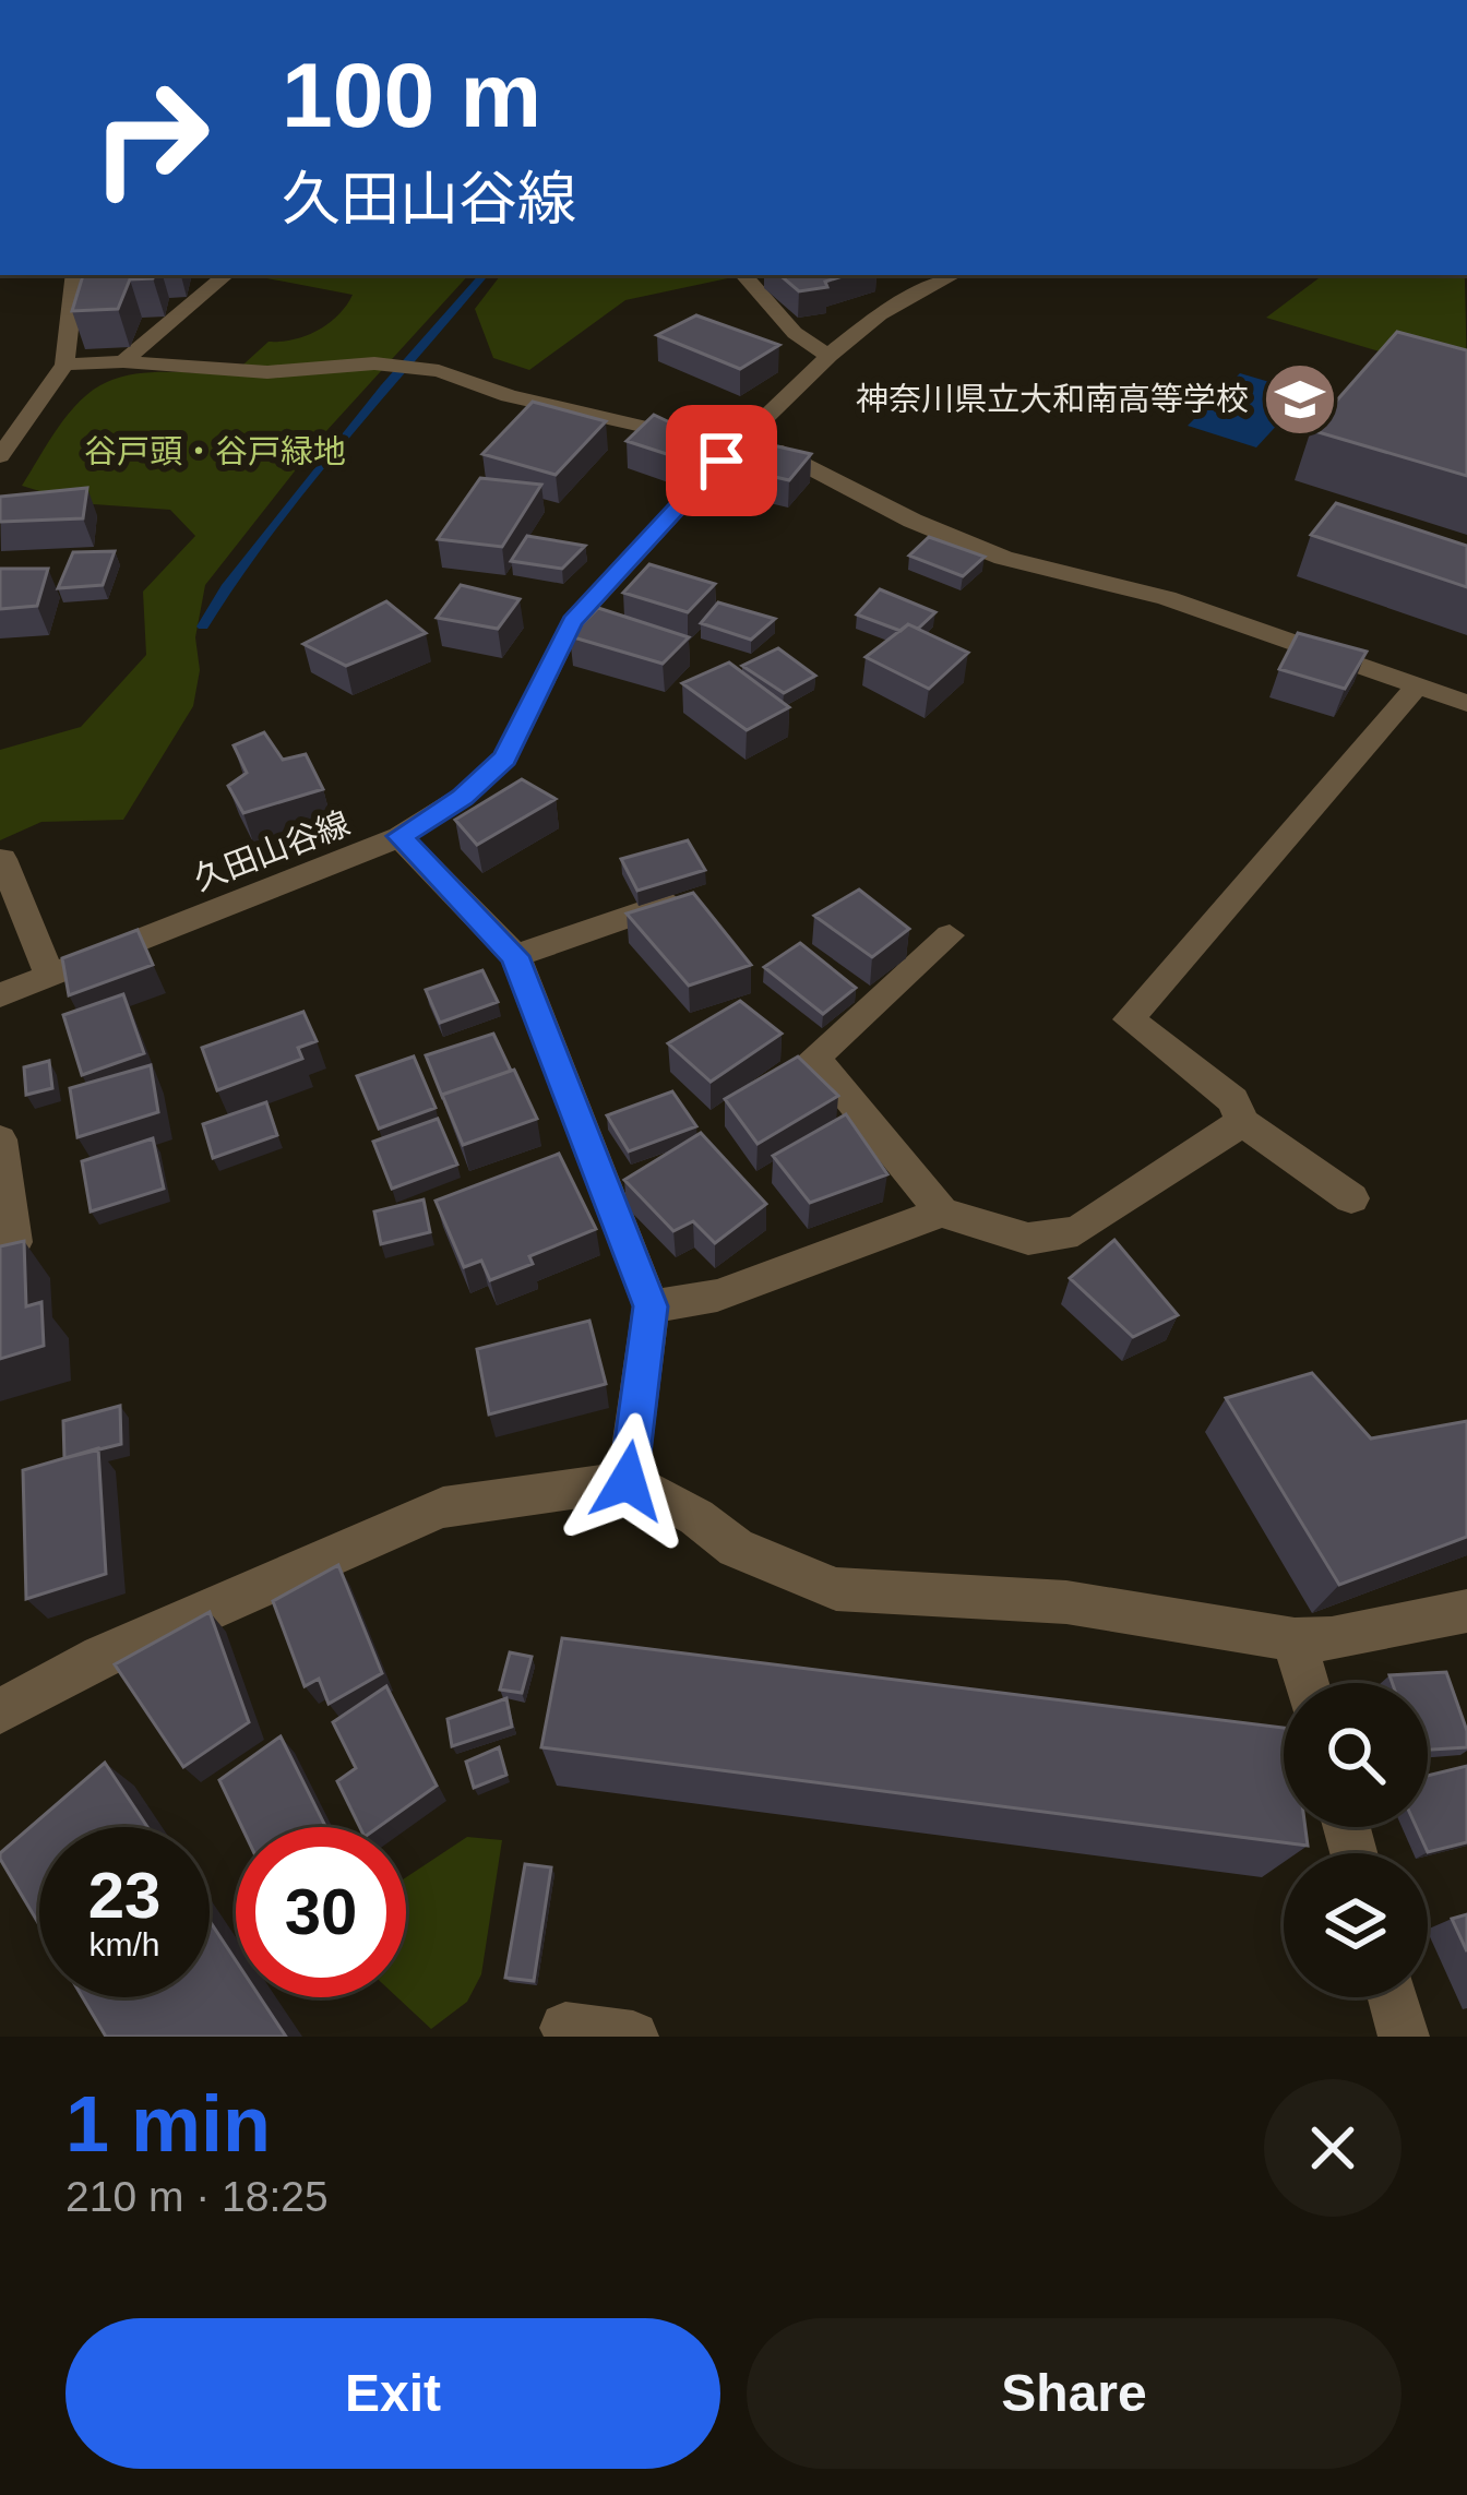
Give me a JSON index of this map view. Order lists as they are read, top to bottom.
{
  "streets": {
    "street": ["久田山谷線"]
  },
  "parks": ["谷戸頭・谷戸緑地"],
  "places": {
    "school or university": ["神奈川県立大和南高等学校"]
  },
  "page": {
    "turn": ["100 m", "久田山谷線"],
    "speed": "23 km/h",
    "limit": "30",
    "heading": ["1 min", "210 m · 18:25"],
    "buttons": ["Exit", "Share"]
  }
}
